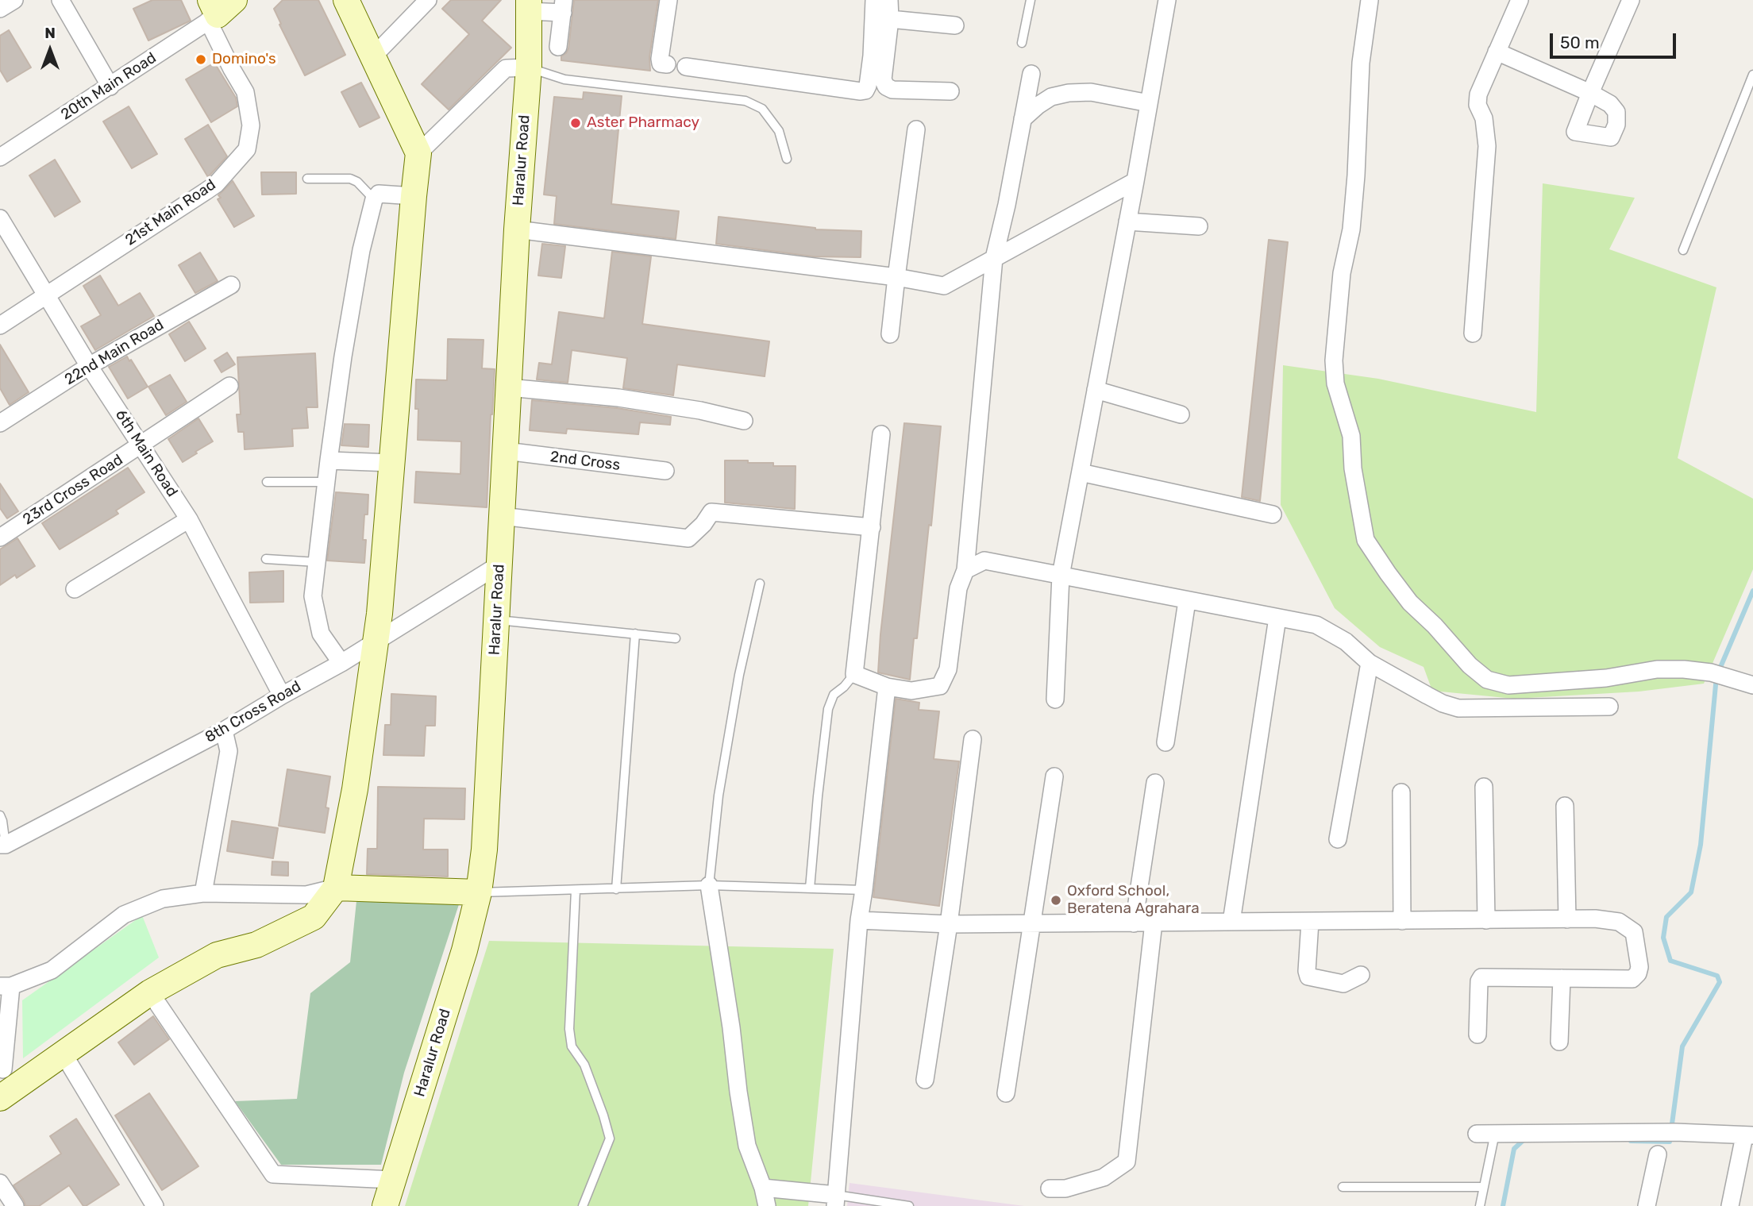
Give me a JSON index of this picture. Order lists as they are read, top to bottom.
{
  "streets": {
    "street": [
      "20th Main Road",
      "Haralur Road",
      "21st Main Road",
      "22nd Main Road",
      "6th Main Road",
      "2nd Cross",
      "23rd Cross Road",
      "8th Cross Road"
    ]
  },
  "crossings": [
    ["20th Main Road", "21st Main Road"],
    ["Haralur Road", "2nd Cross"],
    ["Haralur Road", "8th Cross Road"],
    ["21st Main Road", "6th Main Road"],
    ["22nd Main Road", "6th Main Road"],
    ["6th Main Road", "23rd Cross Road"],
    ["6th Main Road", "8th Cross Road"]
  ],
  "places": ["Domino's", "Aster Pharmacy", "Oxford School, Beratena Agrahara"],
  "scale_bar": "50 m",
  "north": "top"
}
